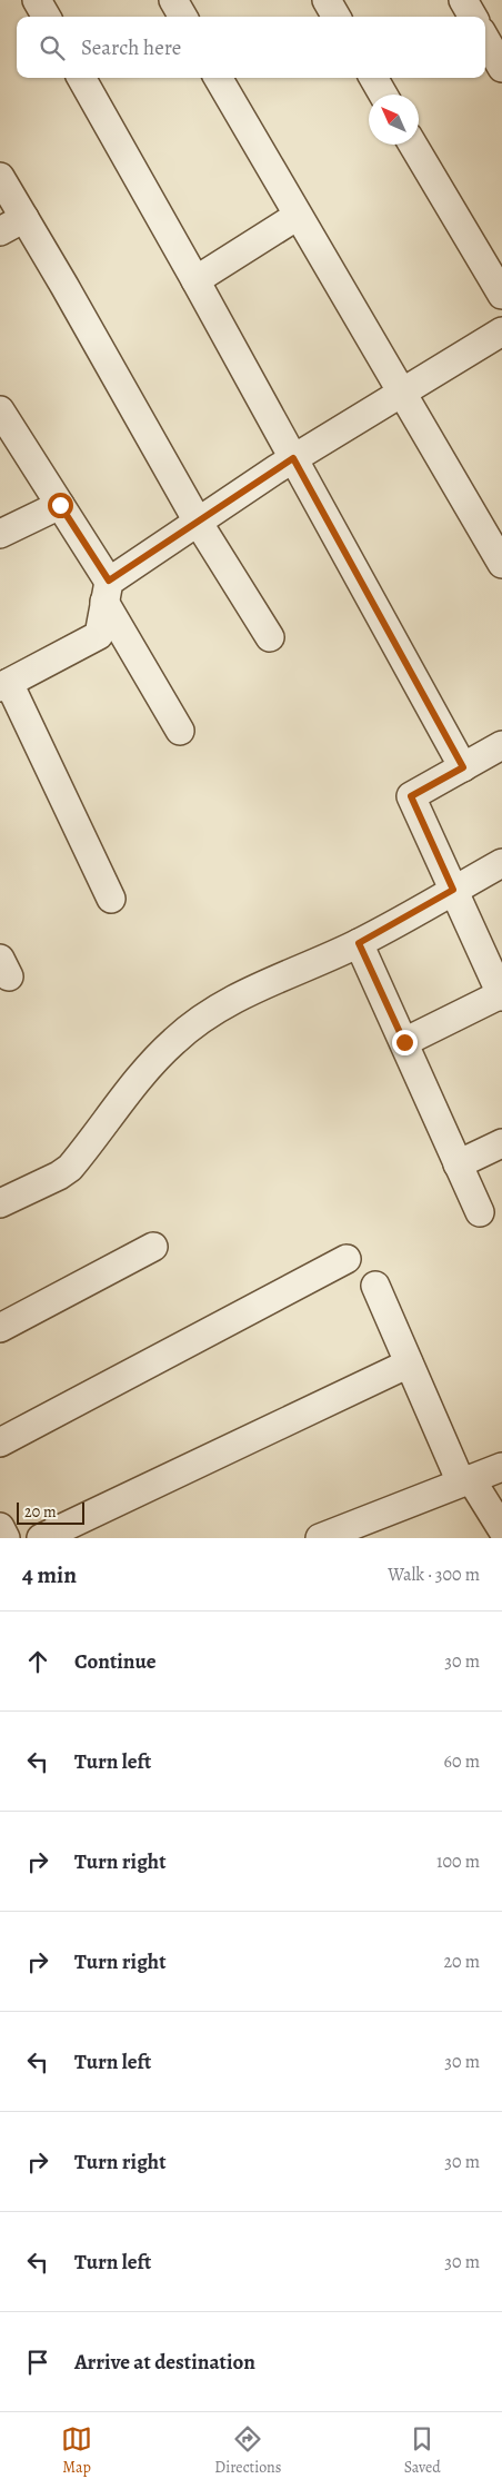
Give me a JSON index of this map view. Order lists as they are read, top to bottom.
{
  "scale_bar": "20 m",
  "north": "top left",
  "page": {
    "search": "Search here",
    "scale": "20 m",
    "heading": ["4 min", "Walk · 300 m"],
    "list": [
      ["Continue", "30 m"],
      ["Turn left", "60 m"],
      ["Turn right", "100 m"],
      ["Turn right", "20 m"],
      ["Turn left", "30 m"],
      ["Turn right", "30 m"],
      ["Turn left", "30 m"],
      "Arrive at destination"
    ],
    "nav": ["Map", "Directions", "Saved"]
  }
}
